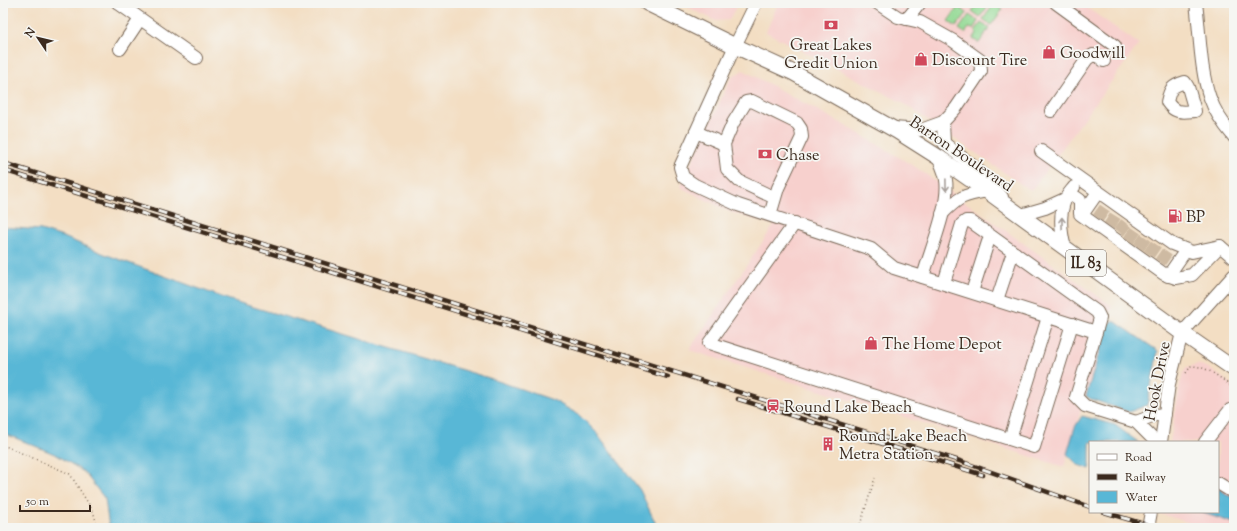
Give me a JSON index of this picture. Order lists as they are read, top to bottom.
{
  "streets": {
    "main road": ["Barron Boulevard", "IL 83"],
    "street": ["Hook Drive"]
  },
  "crossings": [
    ["Barron Boulevard", "Hook Drive"]
  ],
  "places": {
    "bank": ["Great Lakes Credit Union", "Chase"],
    "shop": ["Goodwill", "Discount Tire", "The Home Depot"],
    "fuel station": ["BP"],
    "station": ["Round Lake Beach"],
    "building": ["Round Lake Beach Metra Station"]
  },
  "legend": ["Road", "Railway", "Water"],
  "scale_bar": "50 m",
  "north": "top left"
}
